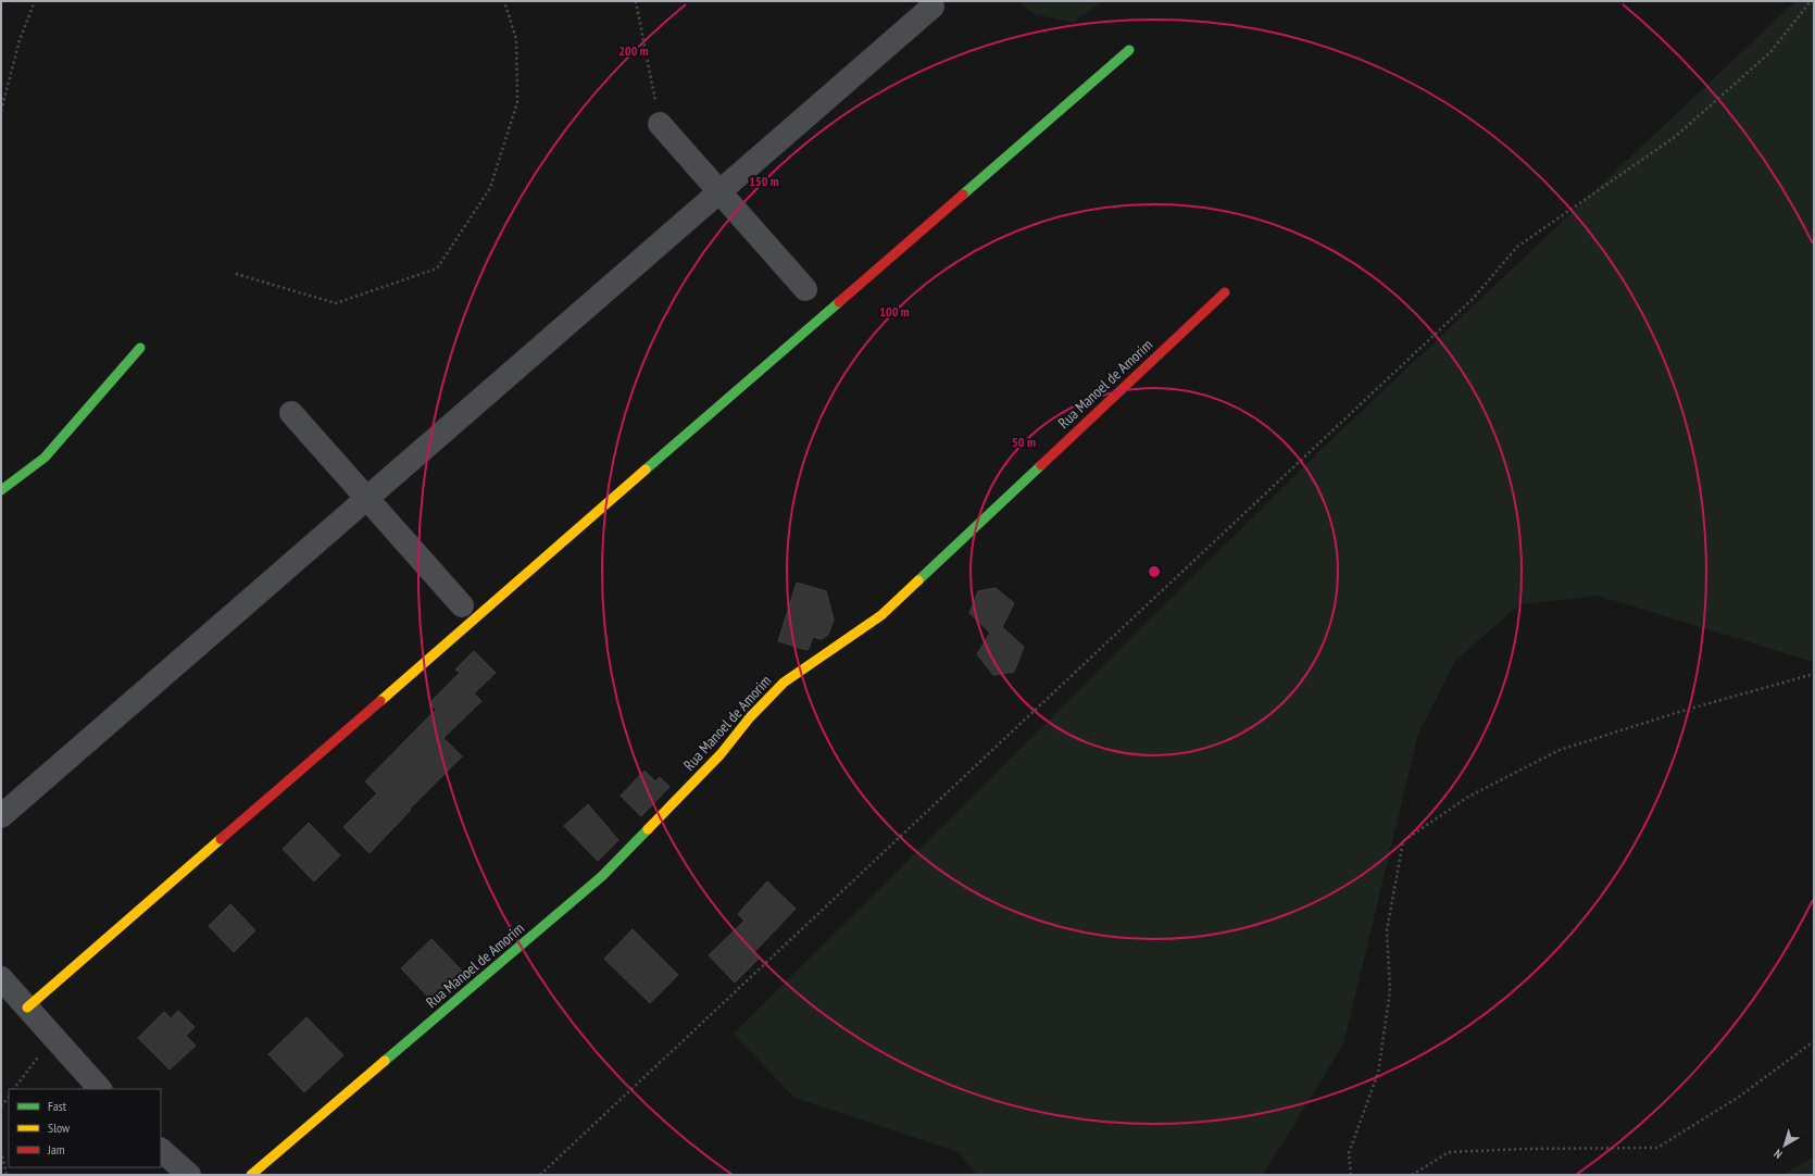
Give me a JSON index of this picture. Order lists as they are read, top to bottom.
{
  "streets": {
    "street": ["Rua Manoel de Amorim"]
  },
  "legend": ["Fast", "Slow", "Jam"],
  "north": "bottom left",
  "rings": [
    "200 m",
    "150 m",
    "100 m",
    "50 m"
  ]
}
